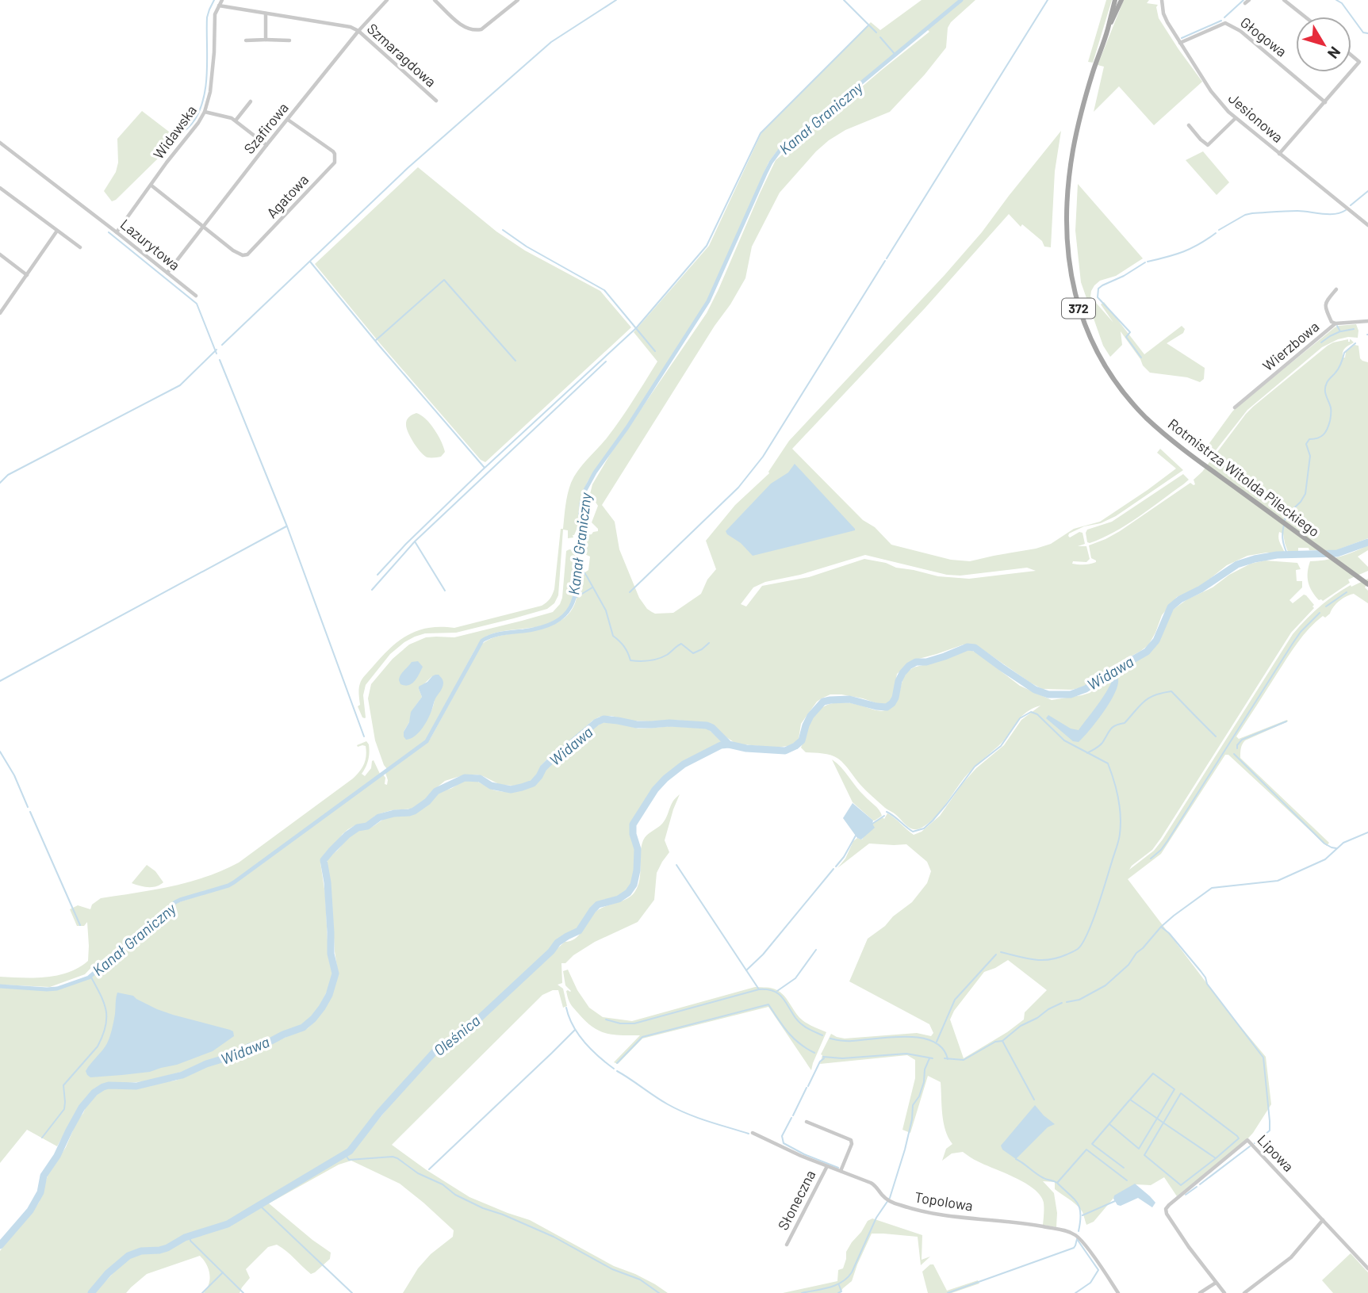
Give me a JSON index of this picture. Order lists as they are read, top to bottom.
{
  "streets": {
    "main road": ["372", "Rotmistrza Witolda Pileckiego"],
    "street": [
      "Głogowa",
      "Szmaragdowa",
      "Jesionowa",
      "Szafirowa",
      "Widawska",
      "Agatowa",
      "Lazurytowa",
      "Wierzbowa",
      "Lipowa",
      "Słoneczna",
      "Topolowa"
    ]
  },
  "crossings": [
    ["Głogowa", "Jesionowa"],
    ["Szmaragdowa", "Szafirowa"],
    ["Szmaragdowa", "Widawska"],
    ["Szafirowa", "Agatowa"],
    ["Szafirowa", "Lazurytowa"],
    ["Widawska", "Lazurytowa"],
    ["Słoneczna", "Topolowa"]
  ],
  "water": ["Kanał Graniczny", "Widawa", "Oleśnica"],
  "north": "bottom right"
}
